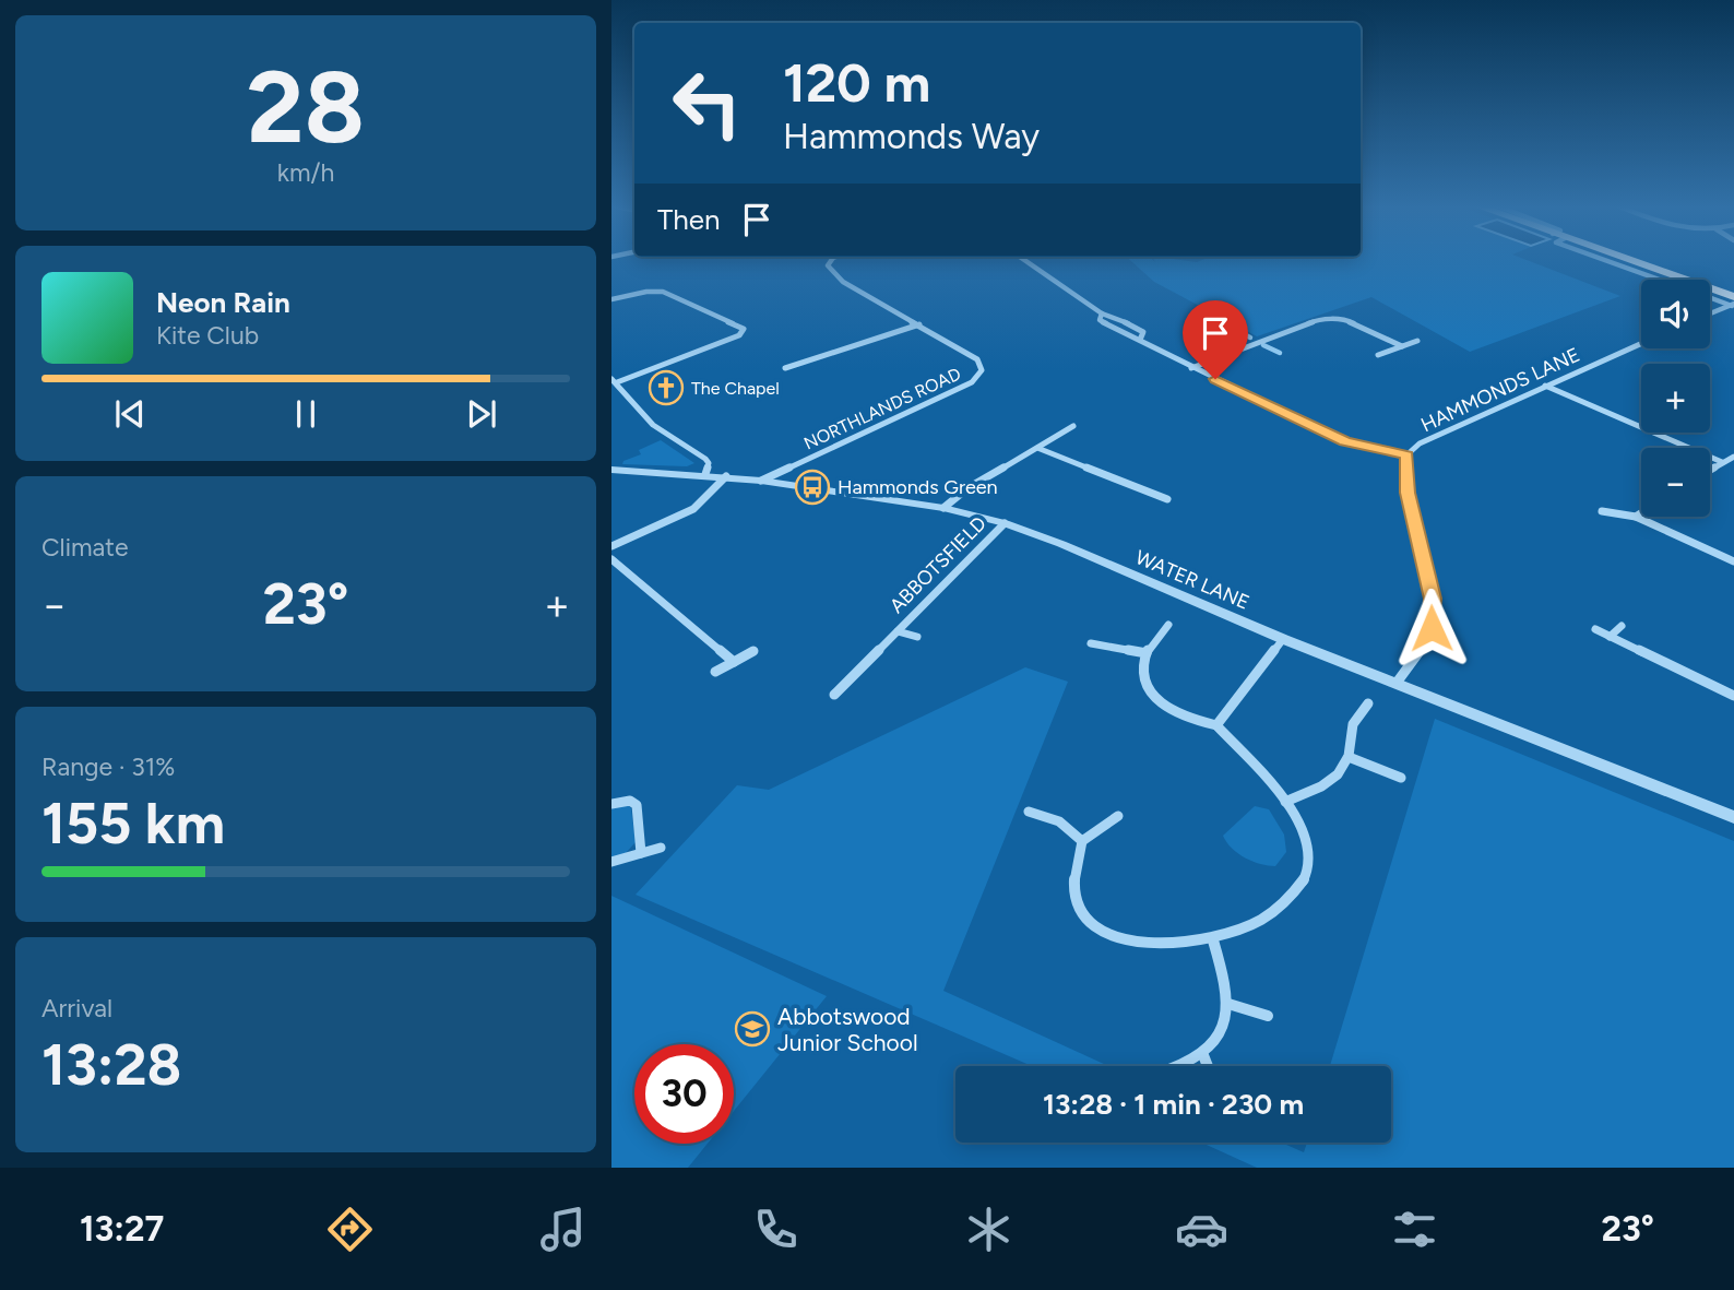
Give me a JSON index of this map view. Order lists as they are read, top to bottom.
{
  "streets": {
    "street": [
      "HAMMONDS LANE",
      "NORTHLANDS ROAD",
      "ABBOTSFIELD",
      "WATER LANE"
    ]
  },
  "crossings": [
    ["HAMMONDS LANE", "WATER LANE"],
    ["NORTHLANDS ROAD", "WATER LANE"],
    ["ABBOTSFIELD", "WATER LANE"]
  ],
  "places": {
    "church": ["The Chapel"],
    "bus stop": ["Hammonds Green"],
    "school or university": ["Abbotswood Junior School"]
  },
  "page": {
    "tile": [
      ["28", "km/h"],
      "Climate",
      ["Range · 31%", "155 km"],
      ["Arrival", "13:28"]
    ],
    "turn": ["120 m", "Hammonds Way"],
    "then": "Then",
    "song": ["Neon Rain", "Kite Club"],
    "map_buttons": ["+", "−"],
    "heat": ["−", "23°", "+"],
    "limit": "30",
    "trip": "13:28 · 1 min · 230 m",
    "tabs": ["13:27", "23°"]
  }
}
